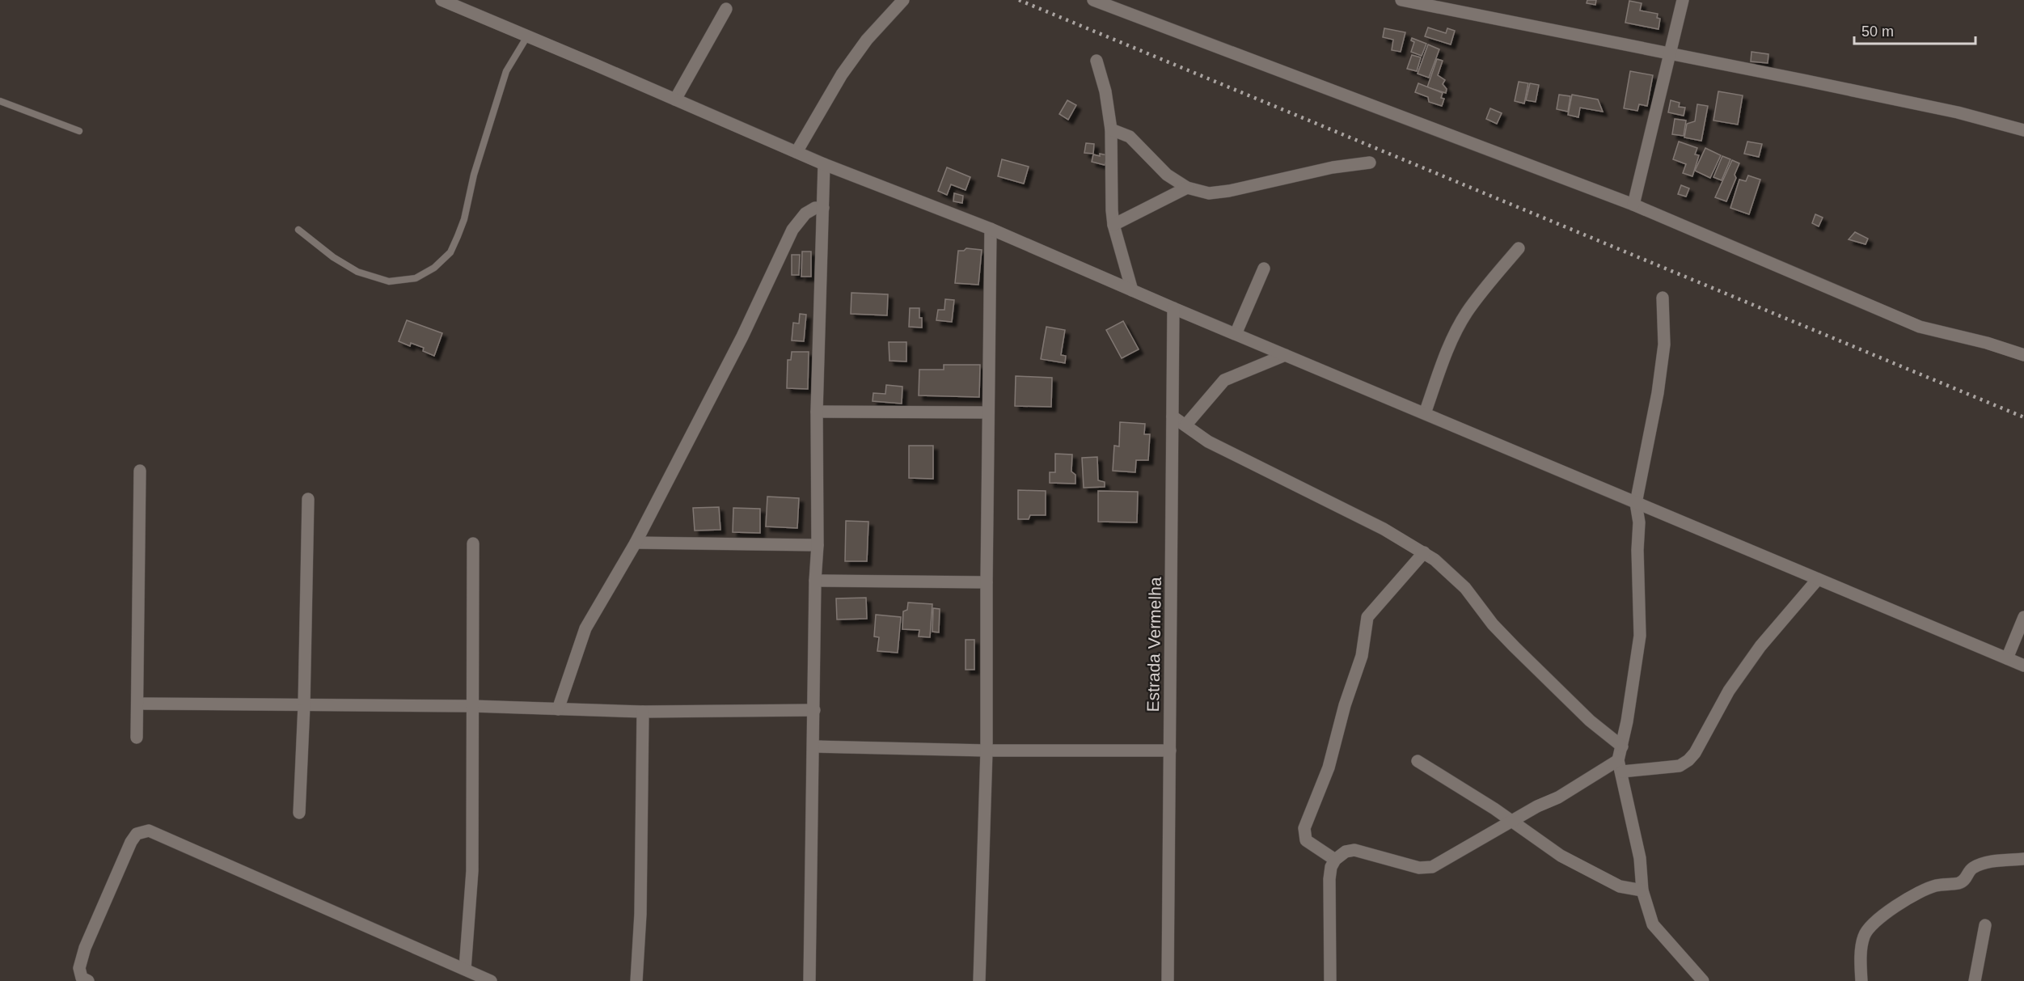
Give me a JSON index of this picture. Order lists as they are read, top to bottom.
{
  "streets": {
    "street": ["Estrada Vermelha"]
  },
  "scale_bar": "50 m"
}
